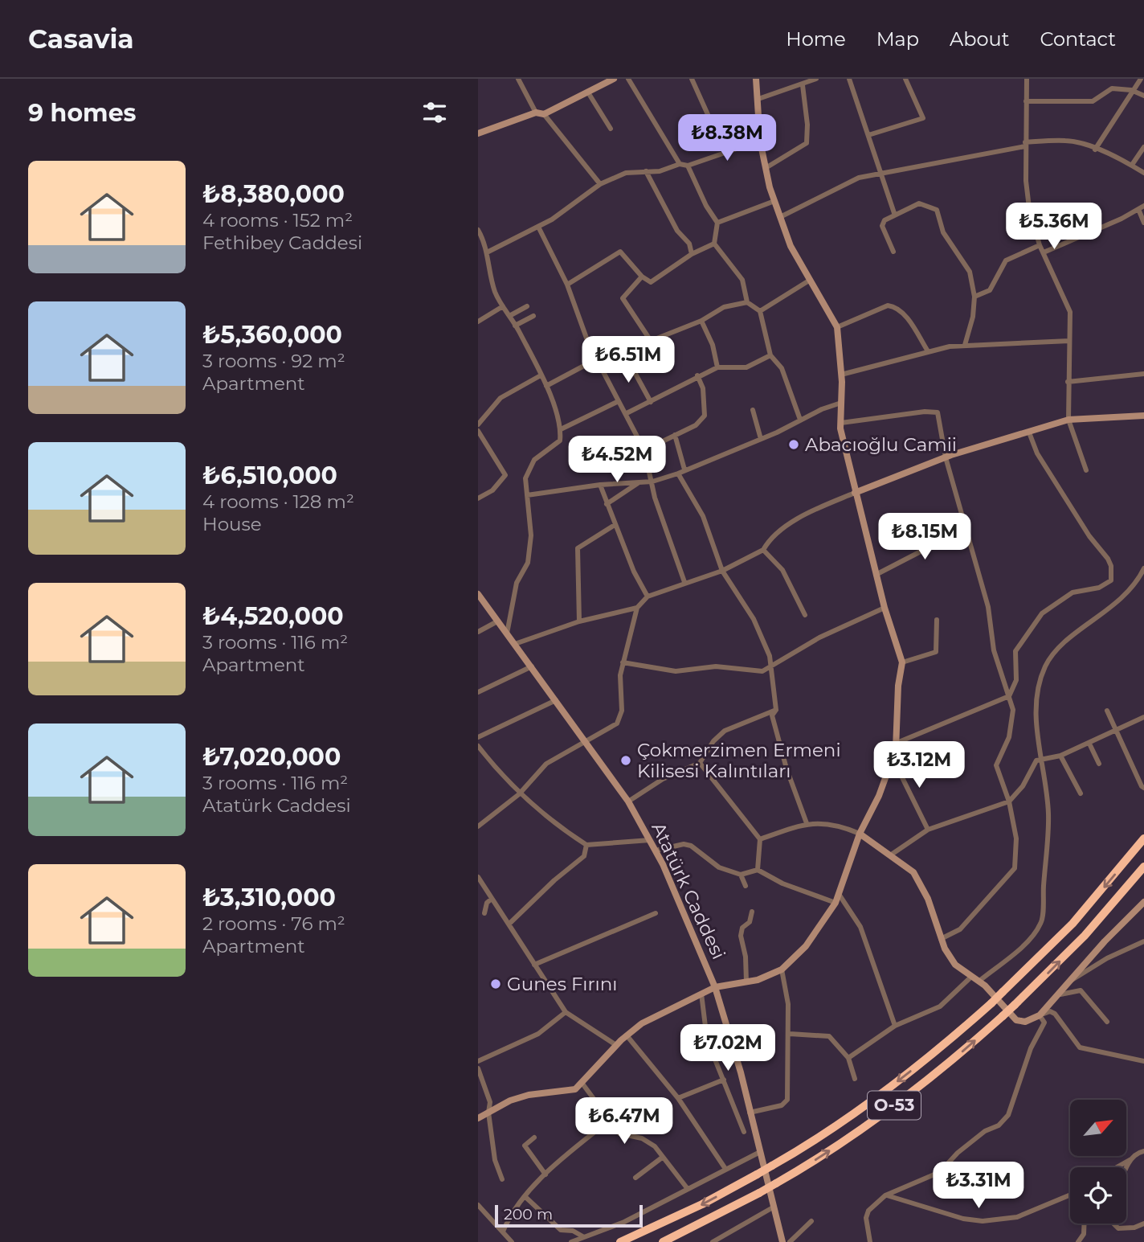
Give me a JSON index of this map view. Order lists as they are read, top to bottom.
{
  "streets": {
    "highway": ["O-53"],
    "street": ["Atatürk Caddesi"]
  },
  "places": ["Abacıoğlu Camii", "Çokmerzimen Ermeni Kilisesi Kalıntıları", "Gunes Fırını"],
  "scale_bar": "200 m",
  "north": "top right",
  "page": {
    "header": "Casavia",
    "nav": [
      "Home",
      "Map",
      "About",
      "Contact"
    ],
    "heading": "9 homes",
    "price": [
      "₺8.38M",
      "₺5.36M",
      "₺6.51M",
      "₺4.52M",
      "₺8.15M",
      "₺3.12M",
      "₺7.02M",
      "₺6.47M",
      "₺3.31M"
    ],
    "list": [
      {
        "name": "₺8,380,000",
        "note": "4 rooms · 152 m² · Fethibey Caddesi"
      },
      {
        "name": "₺5,360,000",
        "note": "3 rooms · 92 m² · Apartment"
      },
      {
        "name": "₺6,510,000",
        "note": "4 rooms · 128 m² · House"
      },
      {
        "name": "₺4,520,000",
        "note": "3 rooms · 116 m² · Apartment"
      },
      {
        "name": "₺7,020,000",
        "note": "3 rooms · 116 m² · Atatürk Caddesi"
      },
      {
        "name": "₺3,310,000",
        "note": "2 rooms · 76 m² · Apartment"
      }
    ],
    "scale": "200 m"
  }
}
